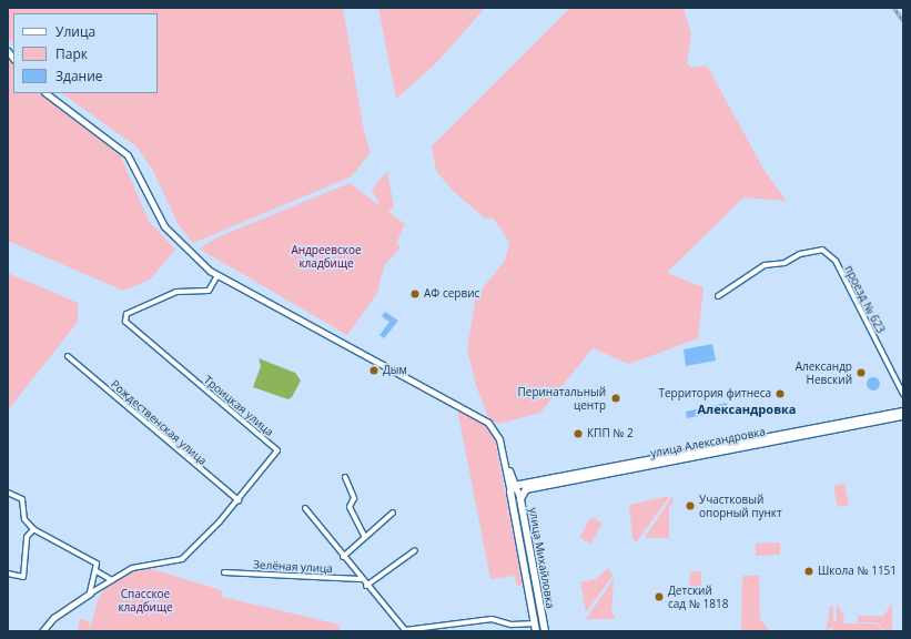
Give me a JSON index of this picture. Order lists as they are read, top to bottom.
{
  "streets": {
    "main road": ["улица Александровка", "улица Михайловка"],
    "street": [
      "проезд № 623",
      "Троицкая улица",
      "Рождественская улица",
      "Зелёная улица"
    ]
  },
  "crossings": [
    ["Троицкая улица", "Рождественская улица"],
    ["улица Александровка", "улица Михайловка"]
  ],
  "districts": ["Александровка"],
  "parks": ["Андреевское кладбище", "Спасское кладбище"],
  "places": [
    "АФ сервис",
    "Дым",
    "Александр Невский",
    "Территория фитнеса",
    "Перинатальный центр",
    "КПП № 2",
    "Участковый опорный пункт",
    "Школа № 1151",
    "Детский сад № 1818"
  ],
  "legend": ["Улица", "Парк", "Здание"]
}
